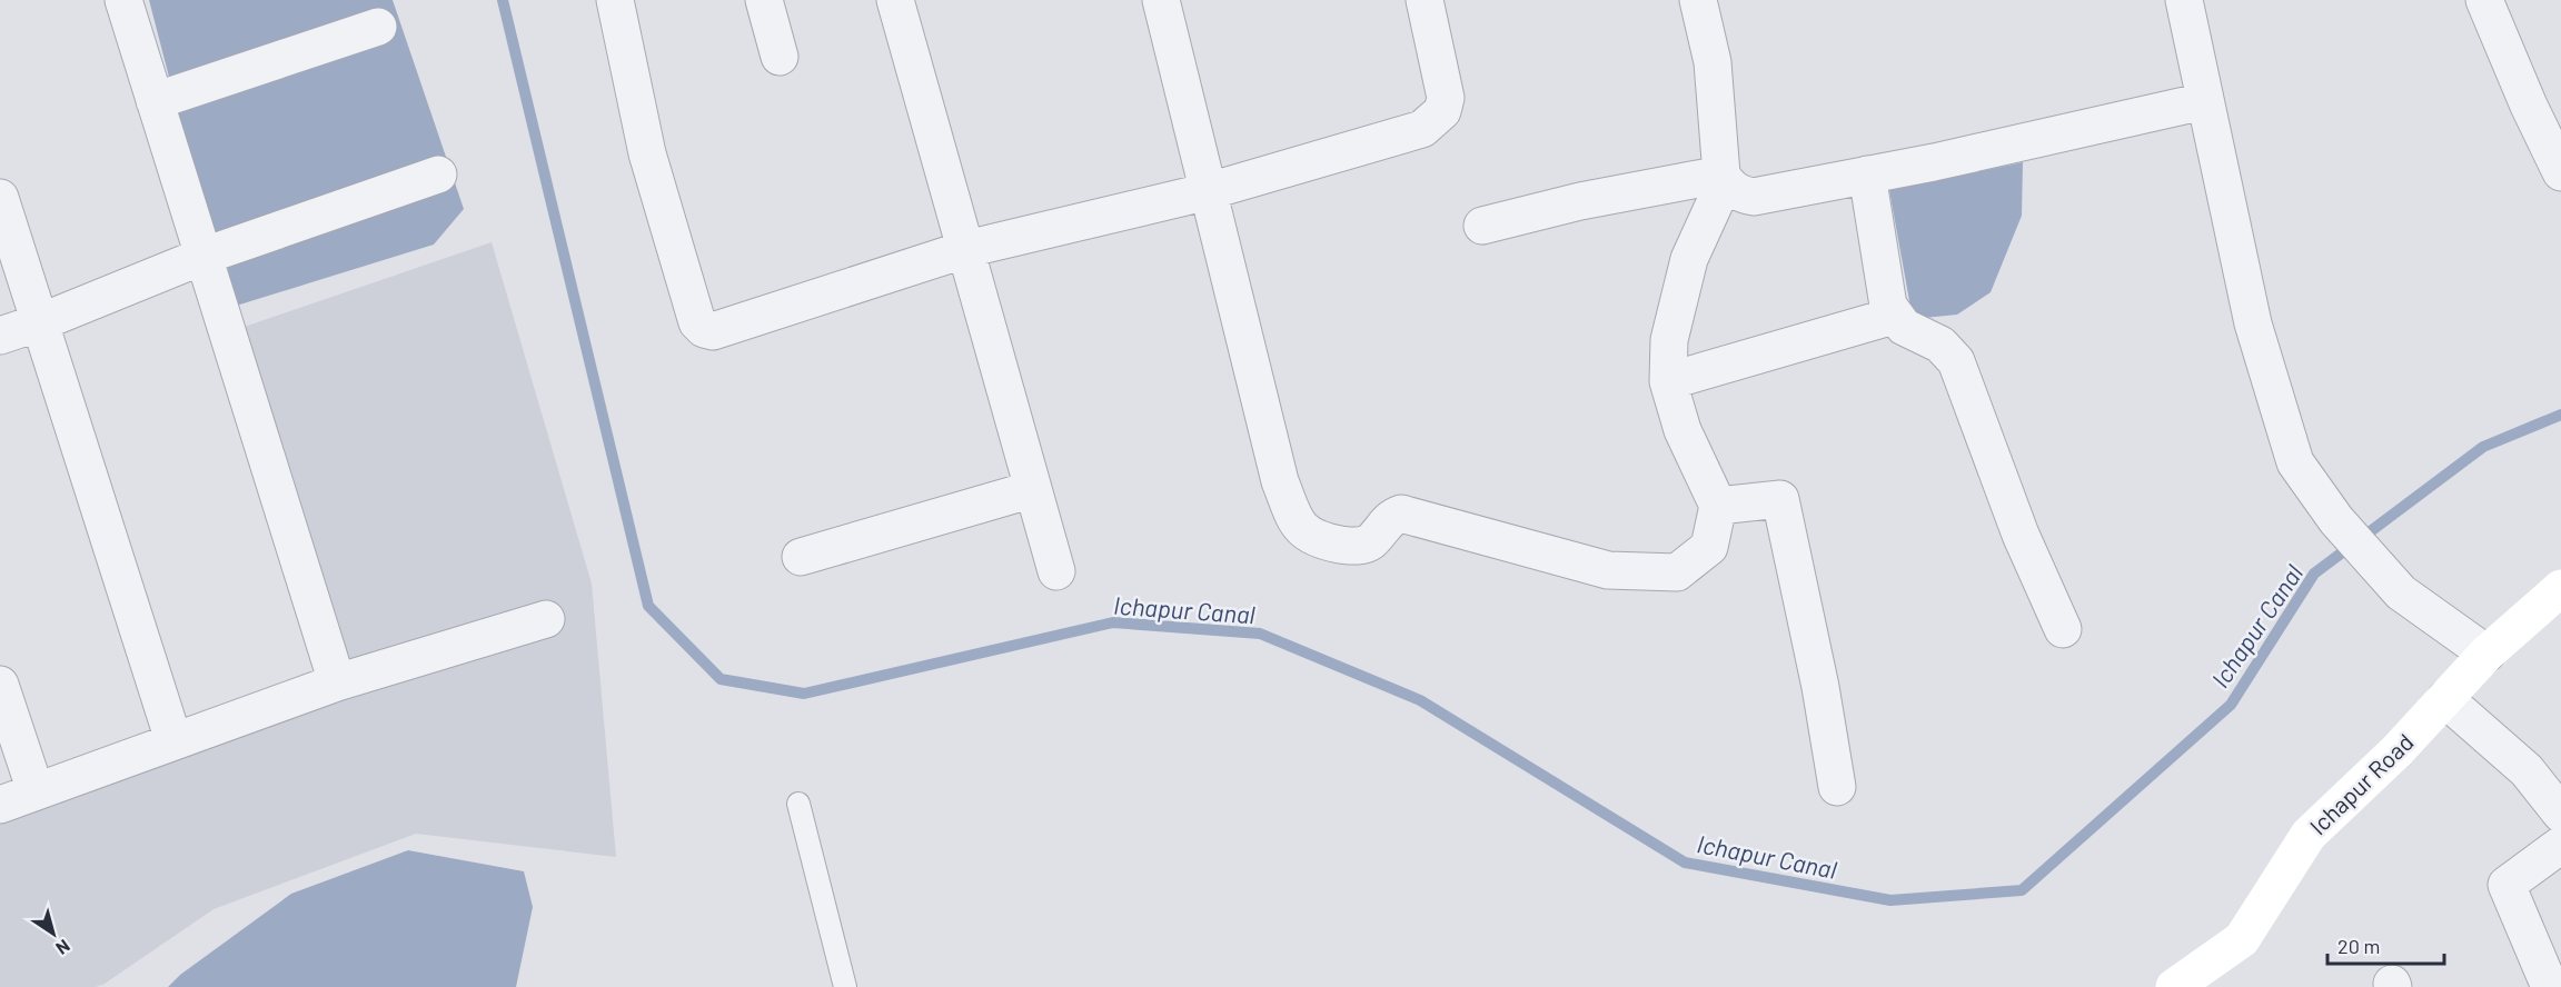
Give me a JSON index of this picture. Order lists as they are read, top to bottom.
{
  "streets": {
    "street": ["Ichapur Road"]
  },
  "water": ["Ichapur Canal"],
  "scale_bar": "20 m",
  "north": "bottom right"
}
